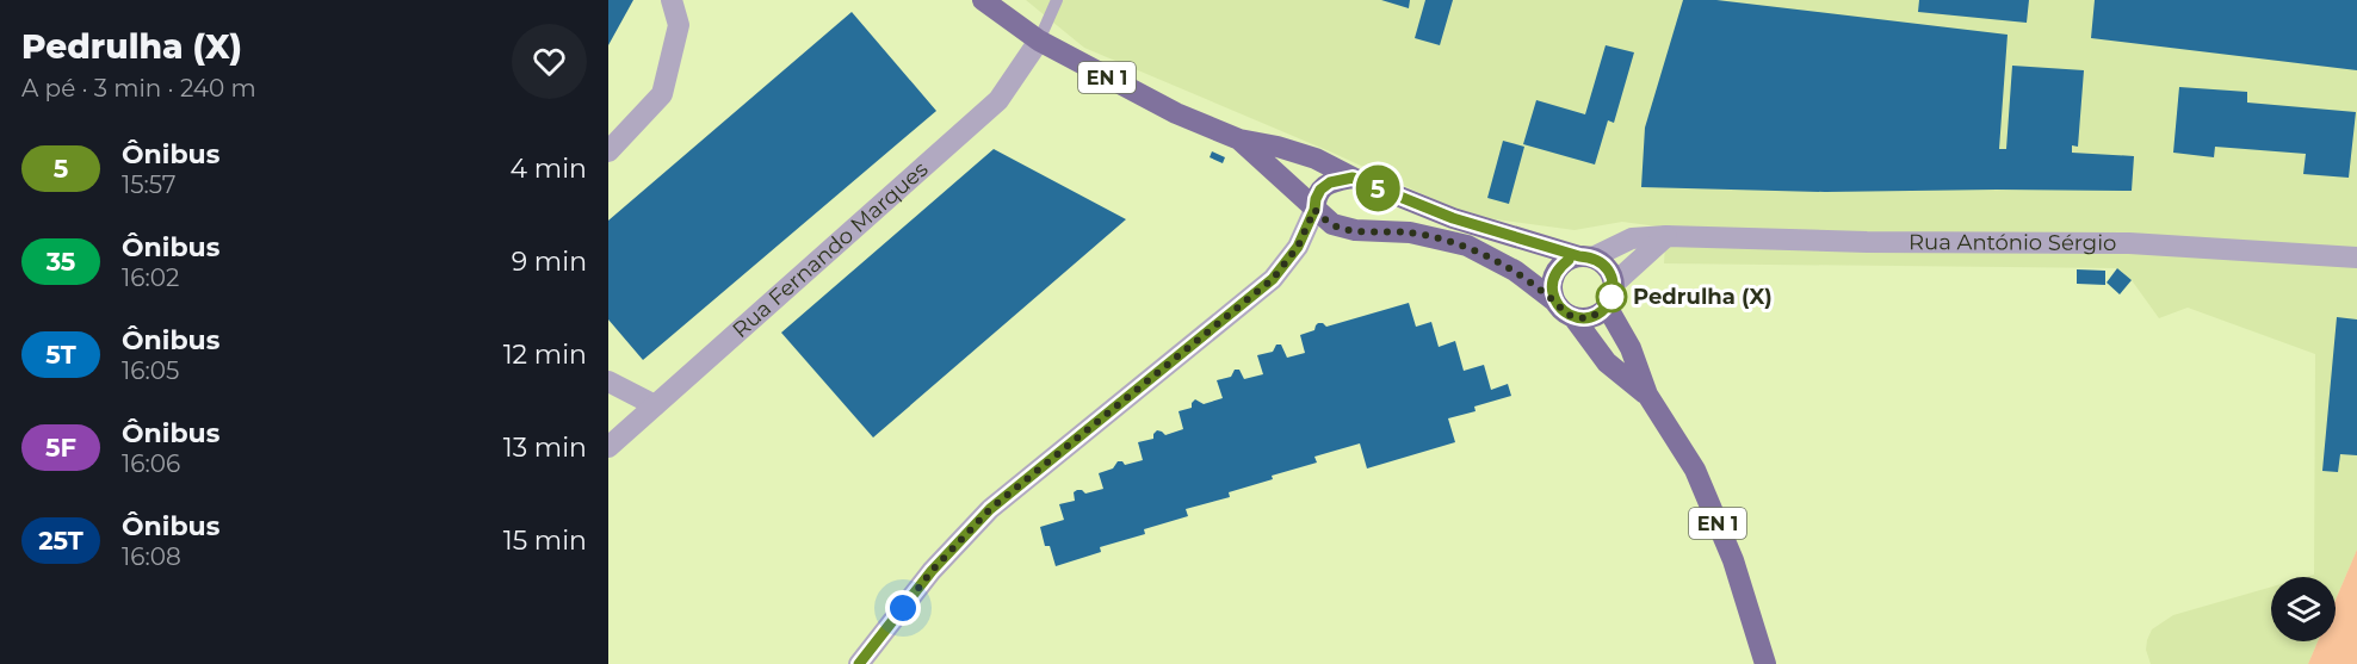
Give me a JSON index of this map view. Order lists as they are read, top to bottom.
{
  "streets": {
    "main road": ["EN 1"],
    "street": ["Rua António Sérgio", "Rua Fernando Marques"]
  },
  "crossings": [
    ["EN 1", "Rua António Sérgio"],
    ["EN 1", "Rua Fernando Marques"]
  ],
  "places": ["Pedrulha (X)"],
  "lines": ["bus line 5"],
  "page": {
    "heading": ["Pedrulha (X)", "A pé · 3 min · 240 m"],
    "on_map": "5",
    "list": [
      {
        "mark": "5",
        "name": "Ônibus",
        "note": "15:57",
        "value": "4 min"
      },
      {
        "mark": "35",
        "name": "Ônibus",
        "note": "16:02",
        "value": "9 min"
      },
      {
        "mark": "5T",
        "name": "Ônibus",
        "note": "16:05",
        "value": "12 min"
      },
      {
        "mark": "5F",
        "name": "Ônibus",
        "note": "16:06",
        "value": "13 min"
      },
      {
        "mark": "25T",
        "name": "Ônibus",
        "note": "16:08",
        "value": "15 min"
      }
    ]
  }
}
